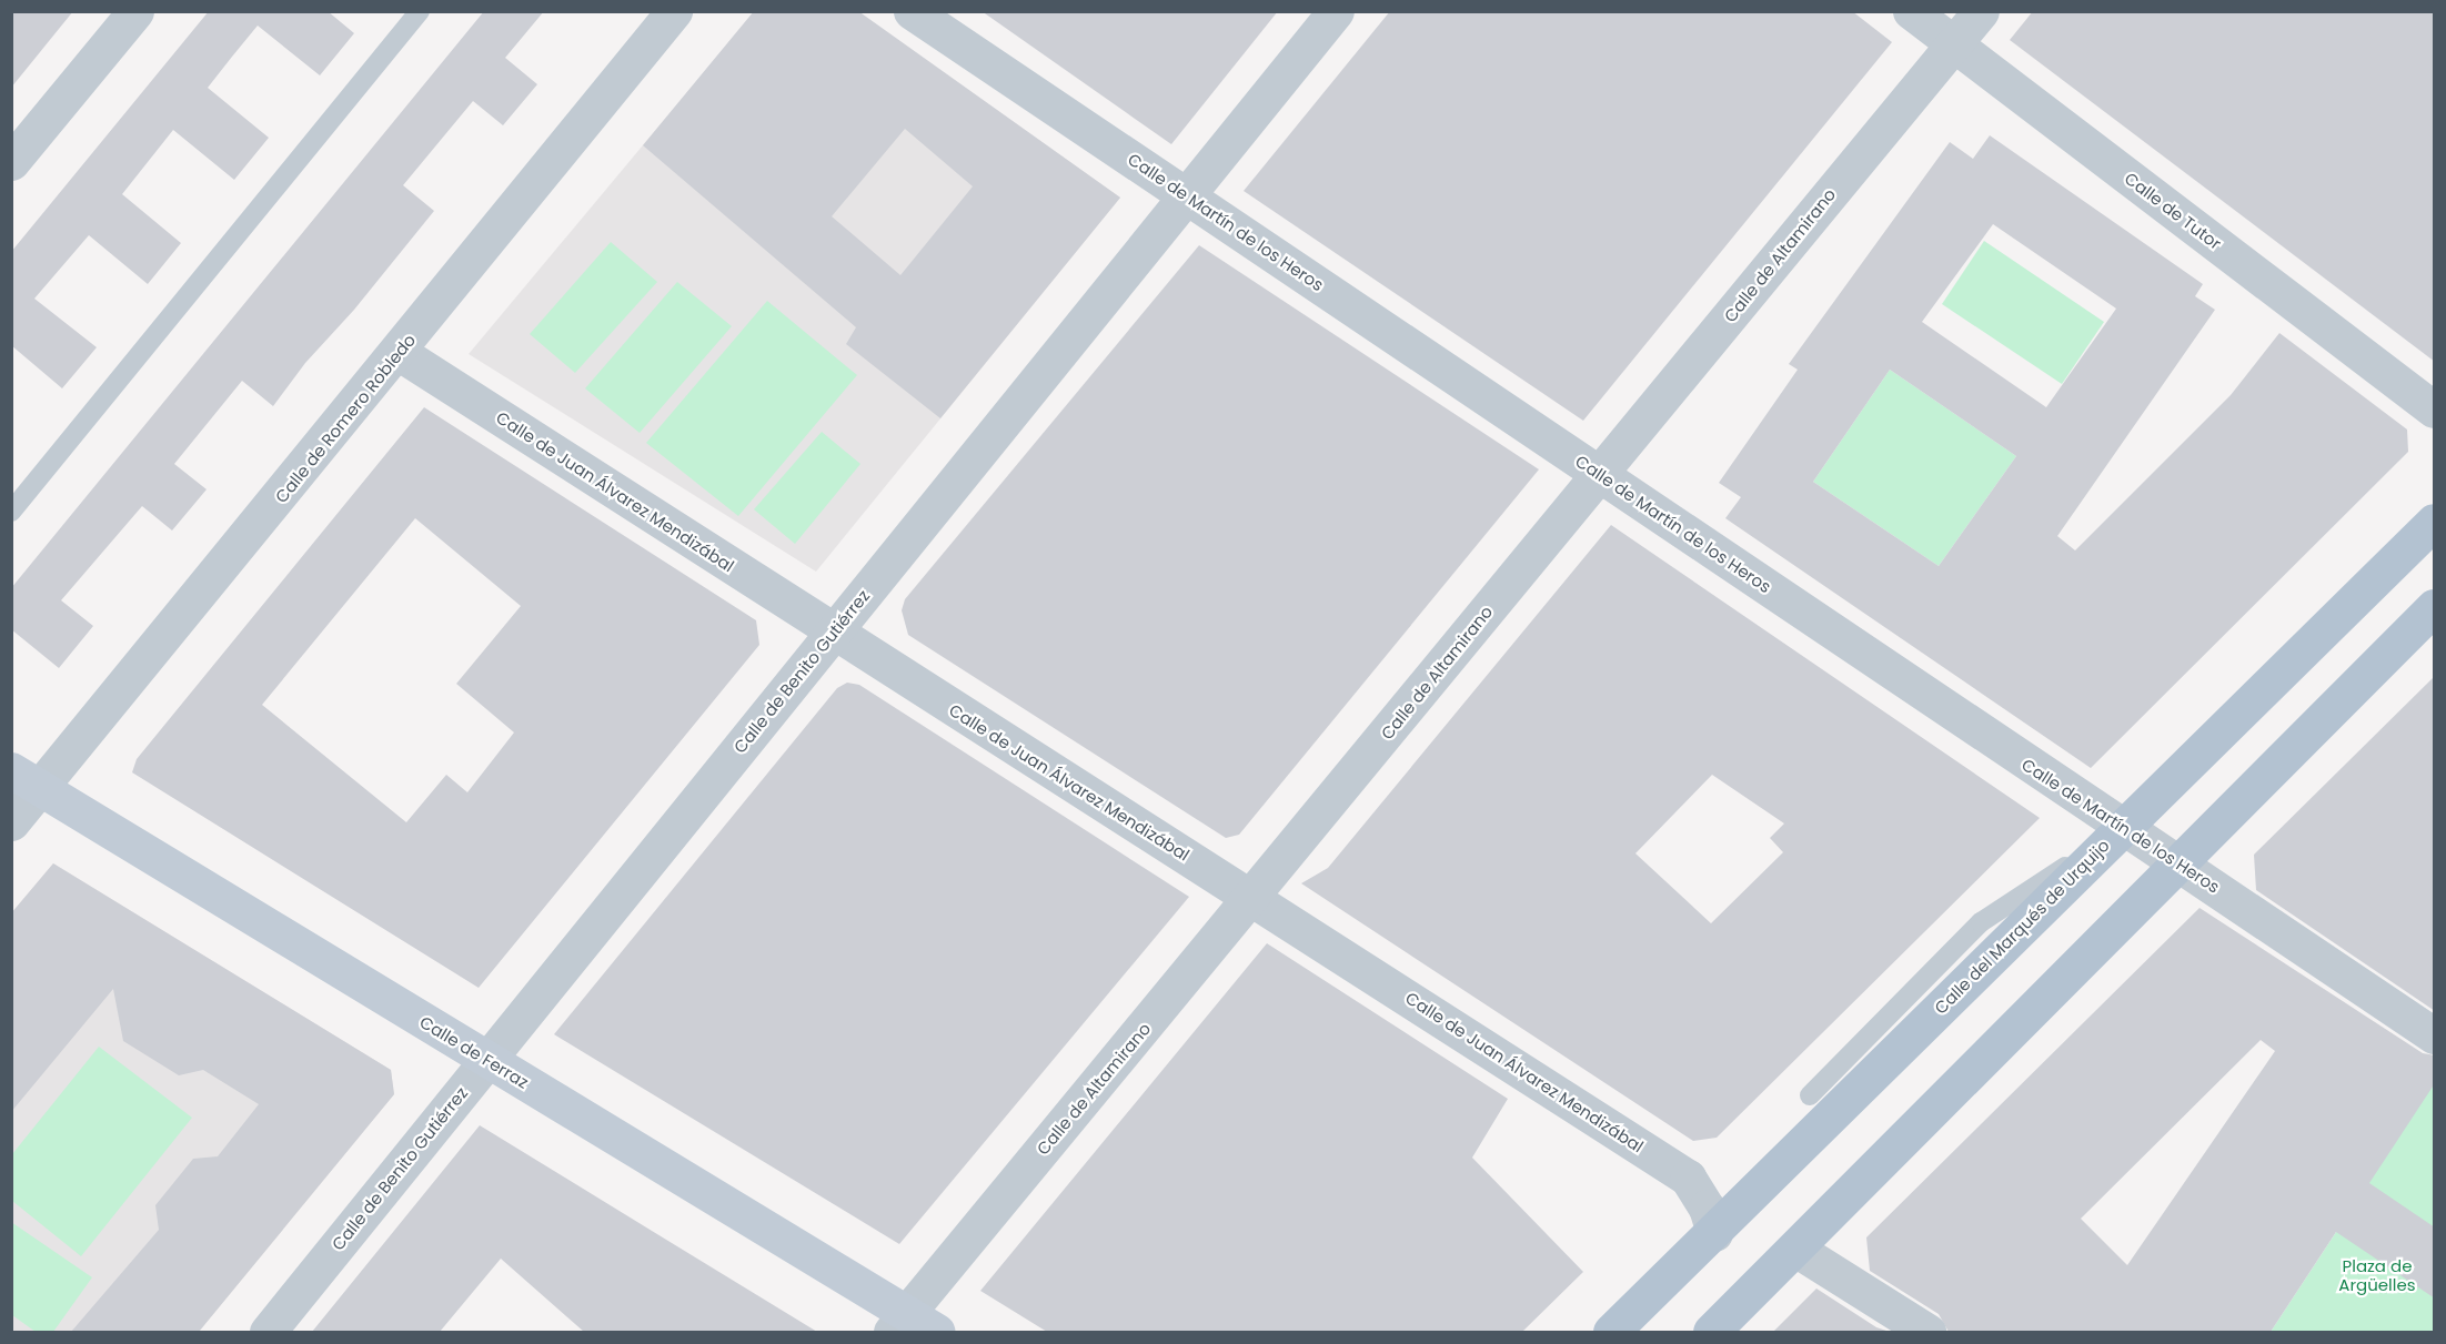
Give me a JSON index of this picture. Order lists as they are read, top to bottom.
{
  "streets": {
    "main road": ["Calle del Marqués de Urquijo", "Calle de Ferraz"],
    "street": [
      "Calle de Tutor",
      "Calle de Martín de los Heros",
      "Calle de Altamirano",
      "Calle de Romero Robledo",
      "Calle de Juan Álvarez Mendizábal",
      "Calle de Benito Gutiérrez"
    ]
  },
  "crossings": [
    ["Calle de Tutor", "Calle de Altamirano"],
    ["Calle de Martín de los Heros", "Calle de Altamirano"],
    ["Calle de Martín de los Heros", "Calle de Benito Gutiérrez"],
    ["Calle de Martín de los Heros", "Calle del Marqués de Urquijo"],
    ["Calle de Altamirano", "Calle de Juan Álvarez Mendizábal"],
    ["Calle de Altamirano", "Calle de Ferraz"],
    ["Calle de Romero Robledo", "Calle de Juan Álvarez Mendizábal"],
    ["Calle de Romero Robledo", "Calle de Ferraz"],
    ["Calle de Juan Álvarez Mendizábal", "Calle de Benito Gutiérrez"],
    ["Calle de Juan Álvarez Mendizábal", "Calle del Marqués de Urquijo"],
    ["Calle de Benito Gutiérrez", "Calle de Ferraz"]
  ],
  "parks": ["Plaza de Argüelles"]
}
